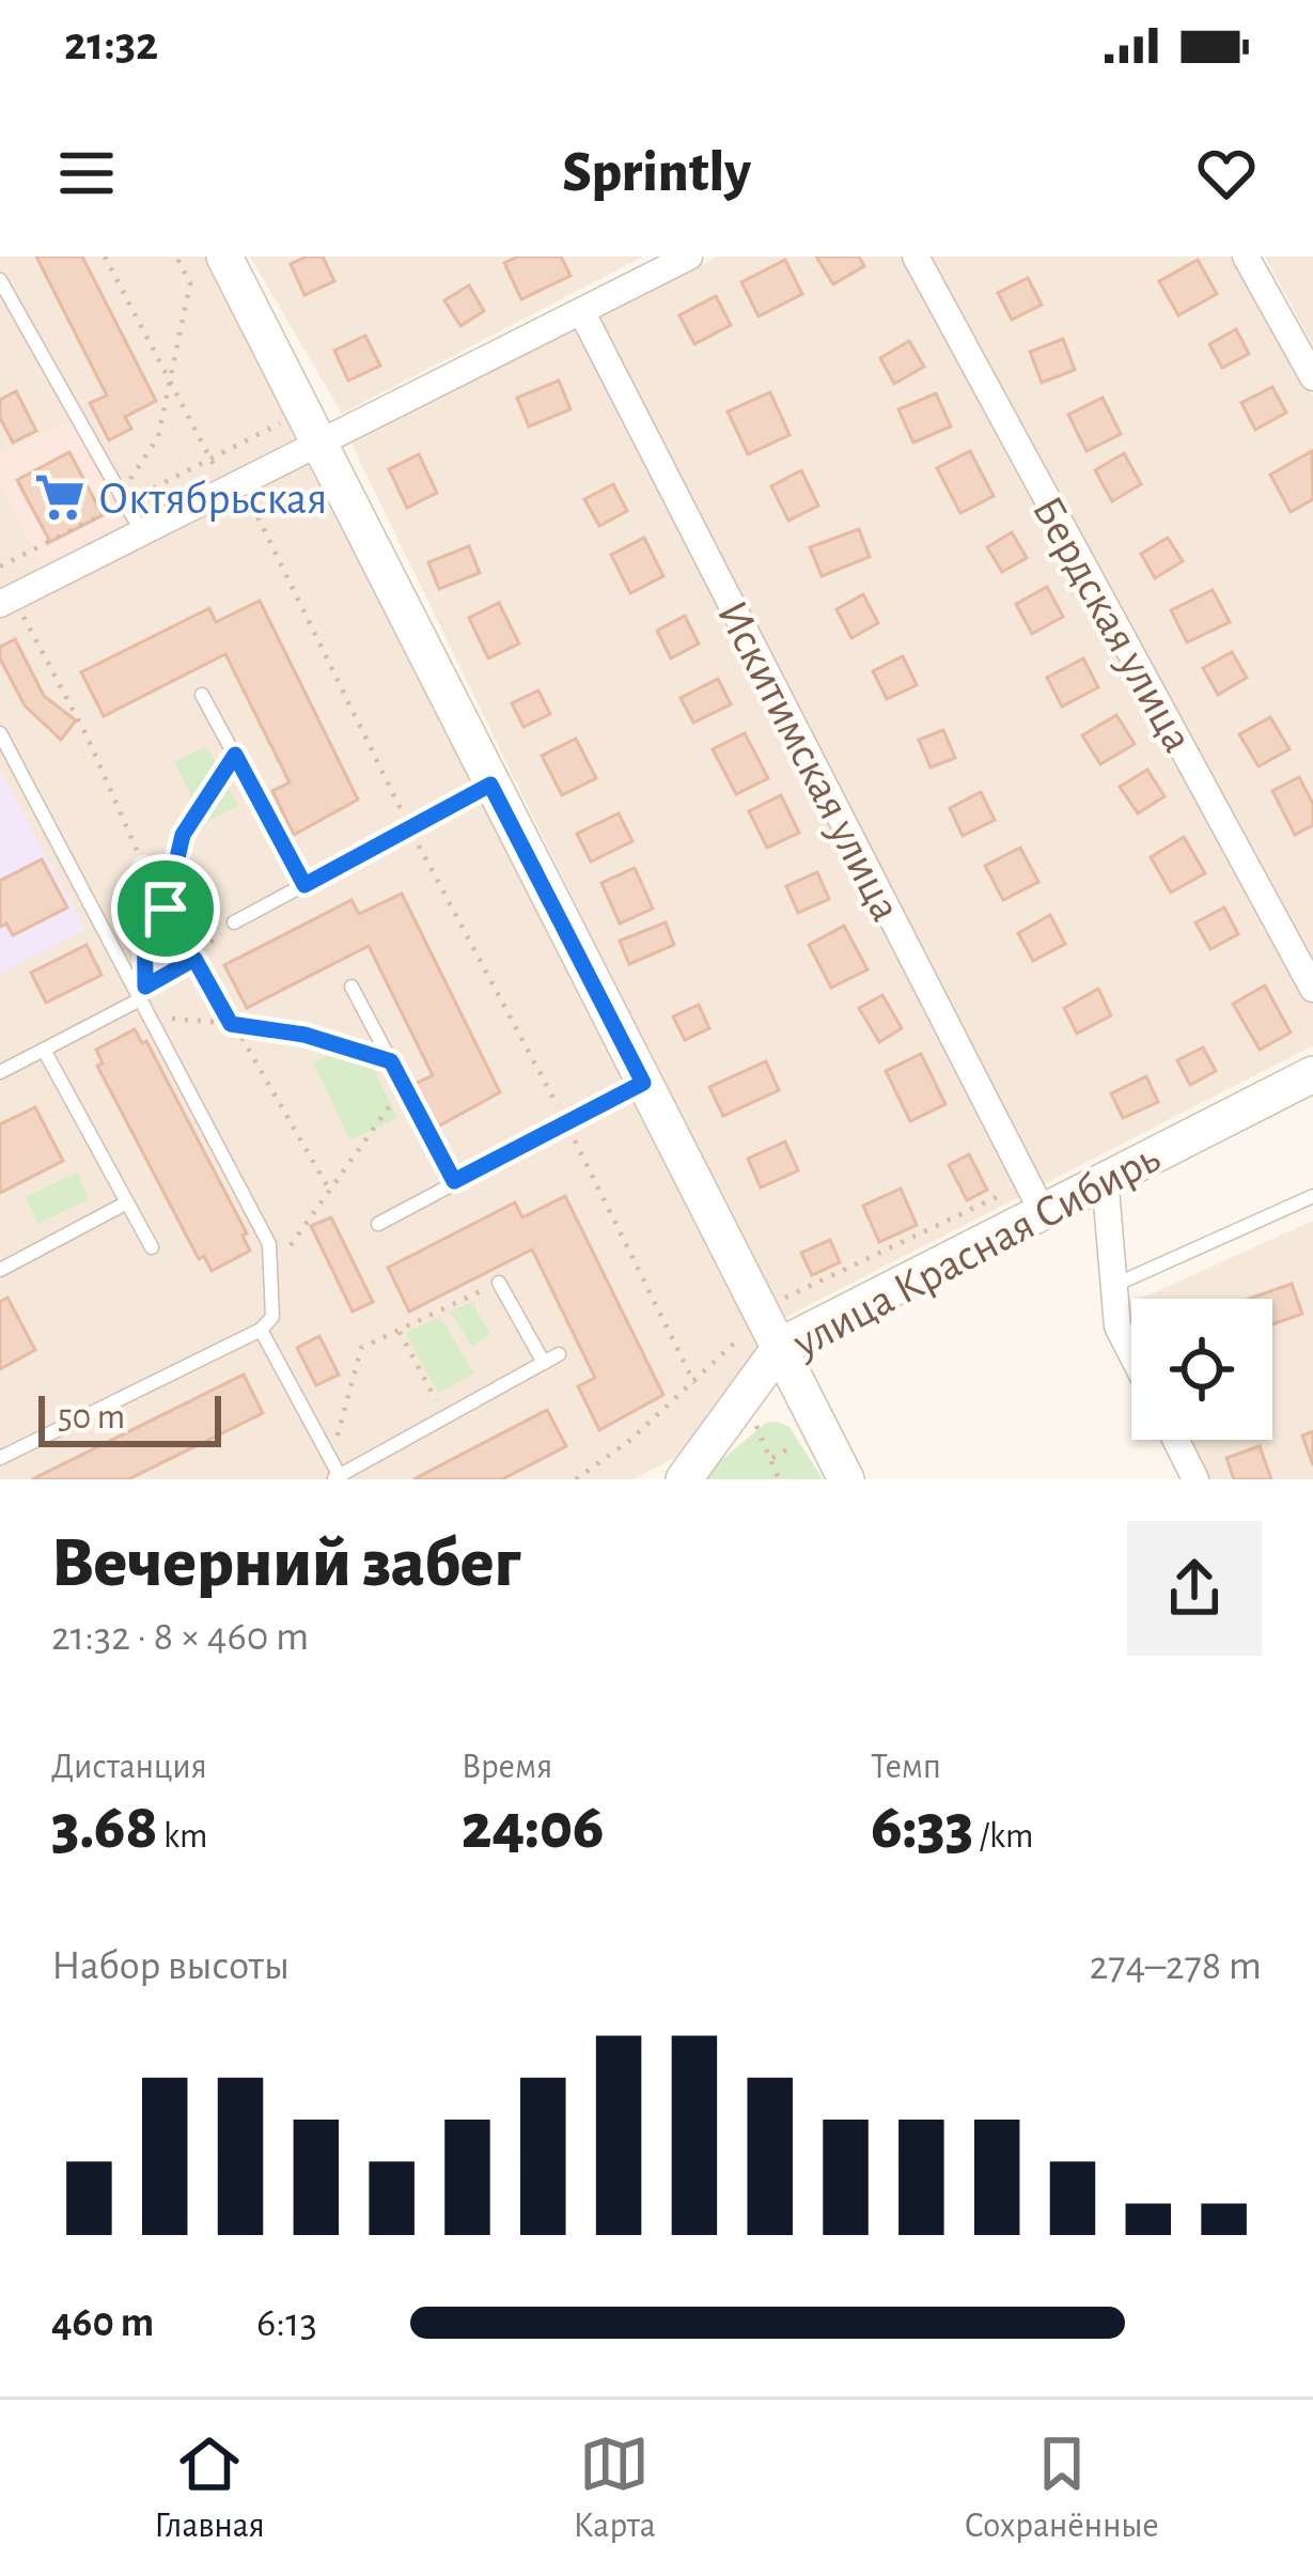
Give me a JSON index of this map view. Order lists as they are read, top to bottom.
{
  "streets": {
    "street": ["Бердская улица", "Искитимская улица", "улица Красная Сибирь"]
  },
  "crossings": [
    ["Искитимская улица", "улица Красная Сибирь"]
  ],
  "places": {
    "supermarket": ["Октябрьская"]
  },
  "scale_bar": "50 m",
  "page": {
    "status": "21:32",
    "header": "Sprintly",
    "scale": "50 m",
    "heading": ["Вечерний забег", "21:32 · 8 × 460 m"],
    "stats": [
      ["Дистанция", "3.68 km"],
      ["Время", "24:06"],
      ["Темп", "6:33 /km"]
    ],
    "chart": ["Набор высоты", "274–278 m"],
    "list": [
      {
        "name": "460 m",
        "note": "6:13"
      }
    ],
    "tabs": ["Главная", "Карта", "Сохранённые"]
  }
}
